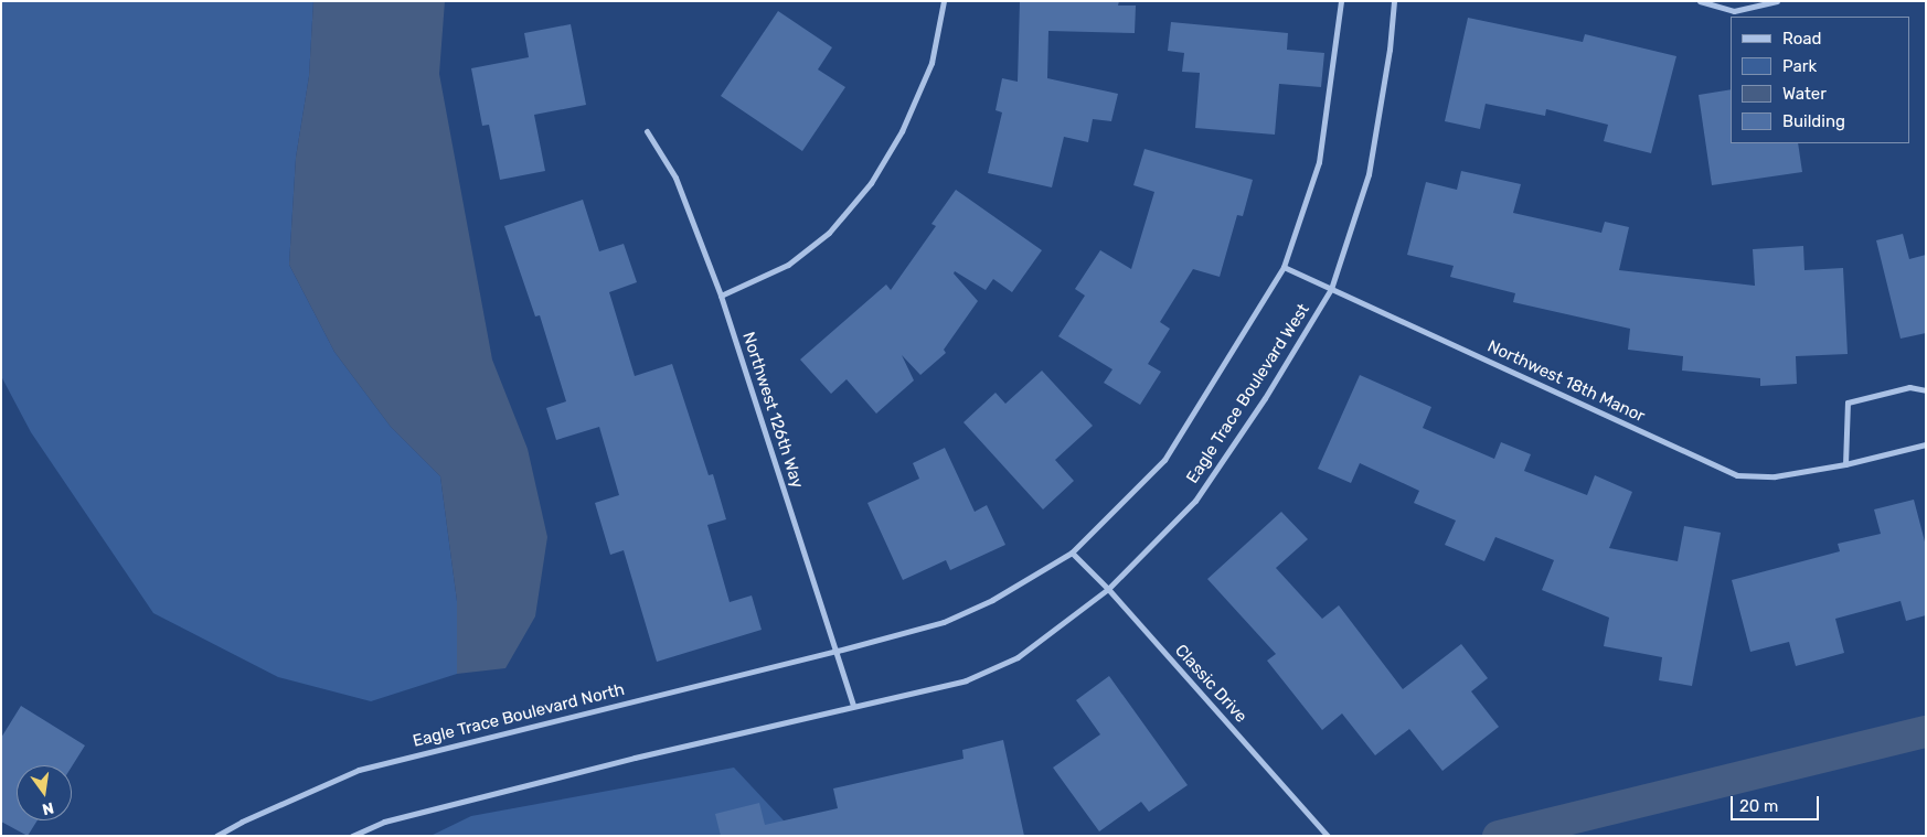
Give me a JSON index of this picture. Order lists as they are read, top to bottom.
{
  "streets": {
    "street": [
      "Northwest 18th Manor",
      "Eagle Trace Boulevard West",
      "Northwest 126th Way",
      "Classic Drive",
      "Eagle Trace Boulevard North"
    ]
  },
  "crossings": [
    ["Northwest 18th Manor", "Eagle Trace Boulevard West"],
    ["Eagle Trace Boulevard West", "Northwest 126th Way"],
    ["Eagle Trace Boulevard West", "Classic Drive"],
    ["Eagle Trace Boulevard West", "Eagle Trace Boulevard North"],
    ["Northwest 126th Way", "Eagle Trace Boulevard North"]
  ],
  "legend": [
    "Road",
    "Park",
    "Water",
    "Building"
  ],
  "scale_bar": "20 m",
  "north": "bottom"
}
